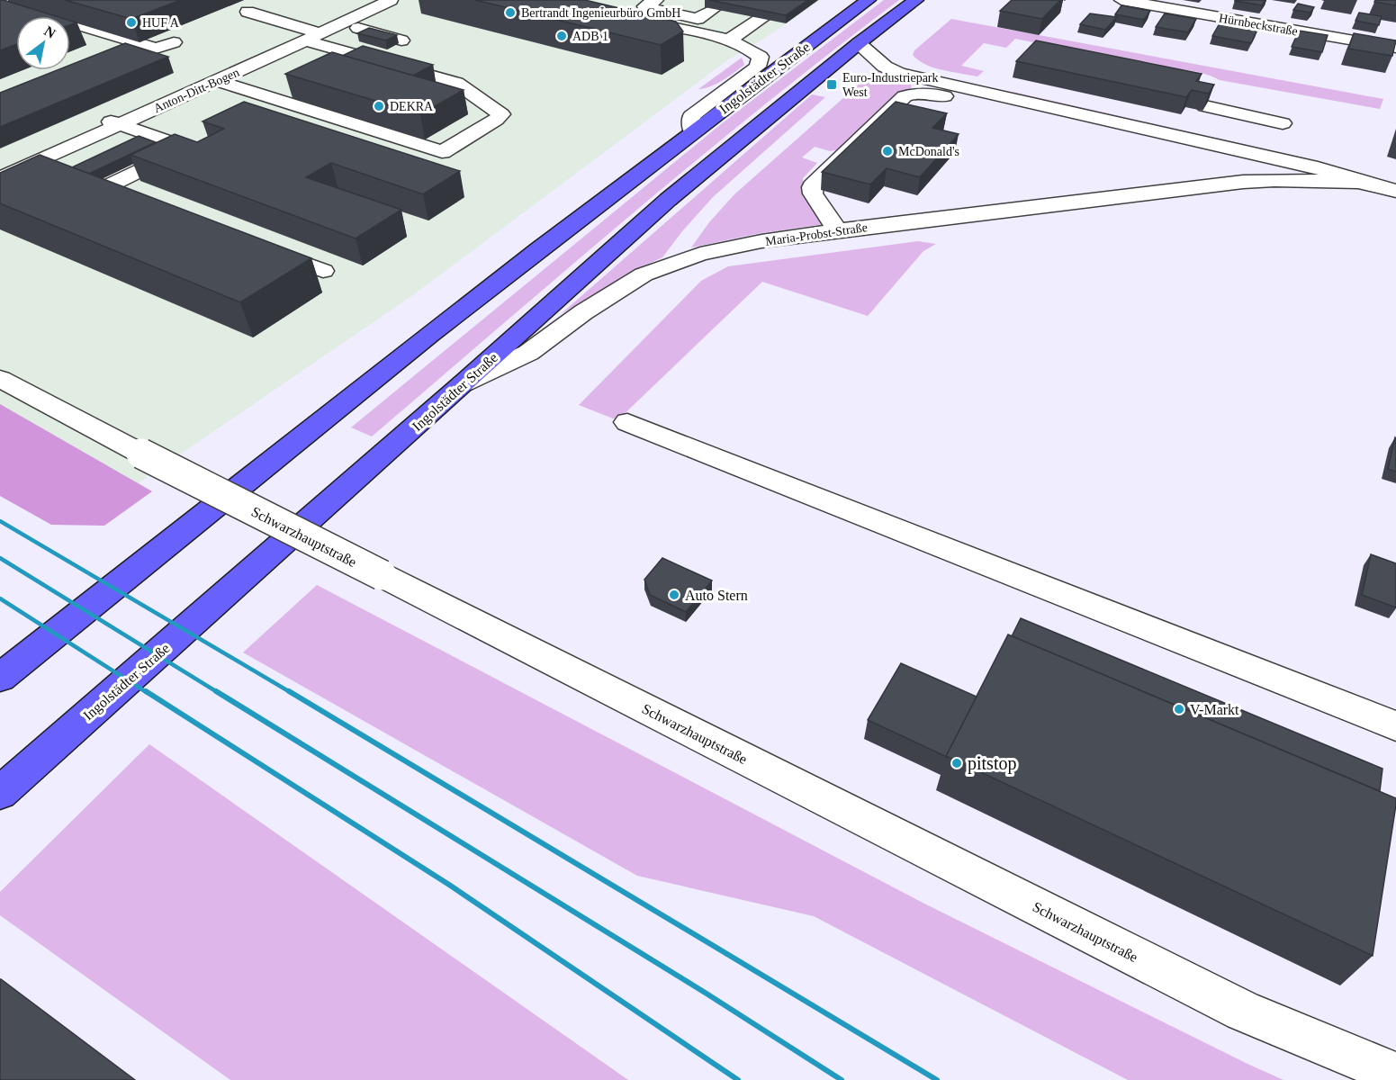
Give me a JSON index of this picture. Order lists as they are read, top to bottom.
{
  "streets": {
    "main road": ["Ingolstädter Straße"],
    "street": [
      "Hürnbeckstraße",
      "Anton-Ditt-Bogen",
      "Maria-Probst-Straße",
      "Schwarzhauptstraße"
    ]
  },
  "crossings": [
    ["Ingolstädter Straße", "Maria-Probst-Straße"]
  ],
  "places": {
    "other": [
      "Bertrandt Ingenieurbüro GmbH",
      "HUF A",
      "ADB 1",
      "DEKRA",
      "McDonald's",
      "Auto Stern",
      "V-Markt",
      "pitstop"
    ],
    "transit": ["Euro-Industriepark West"]
  },
  "north": "top right"
}
